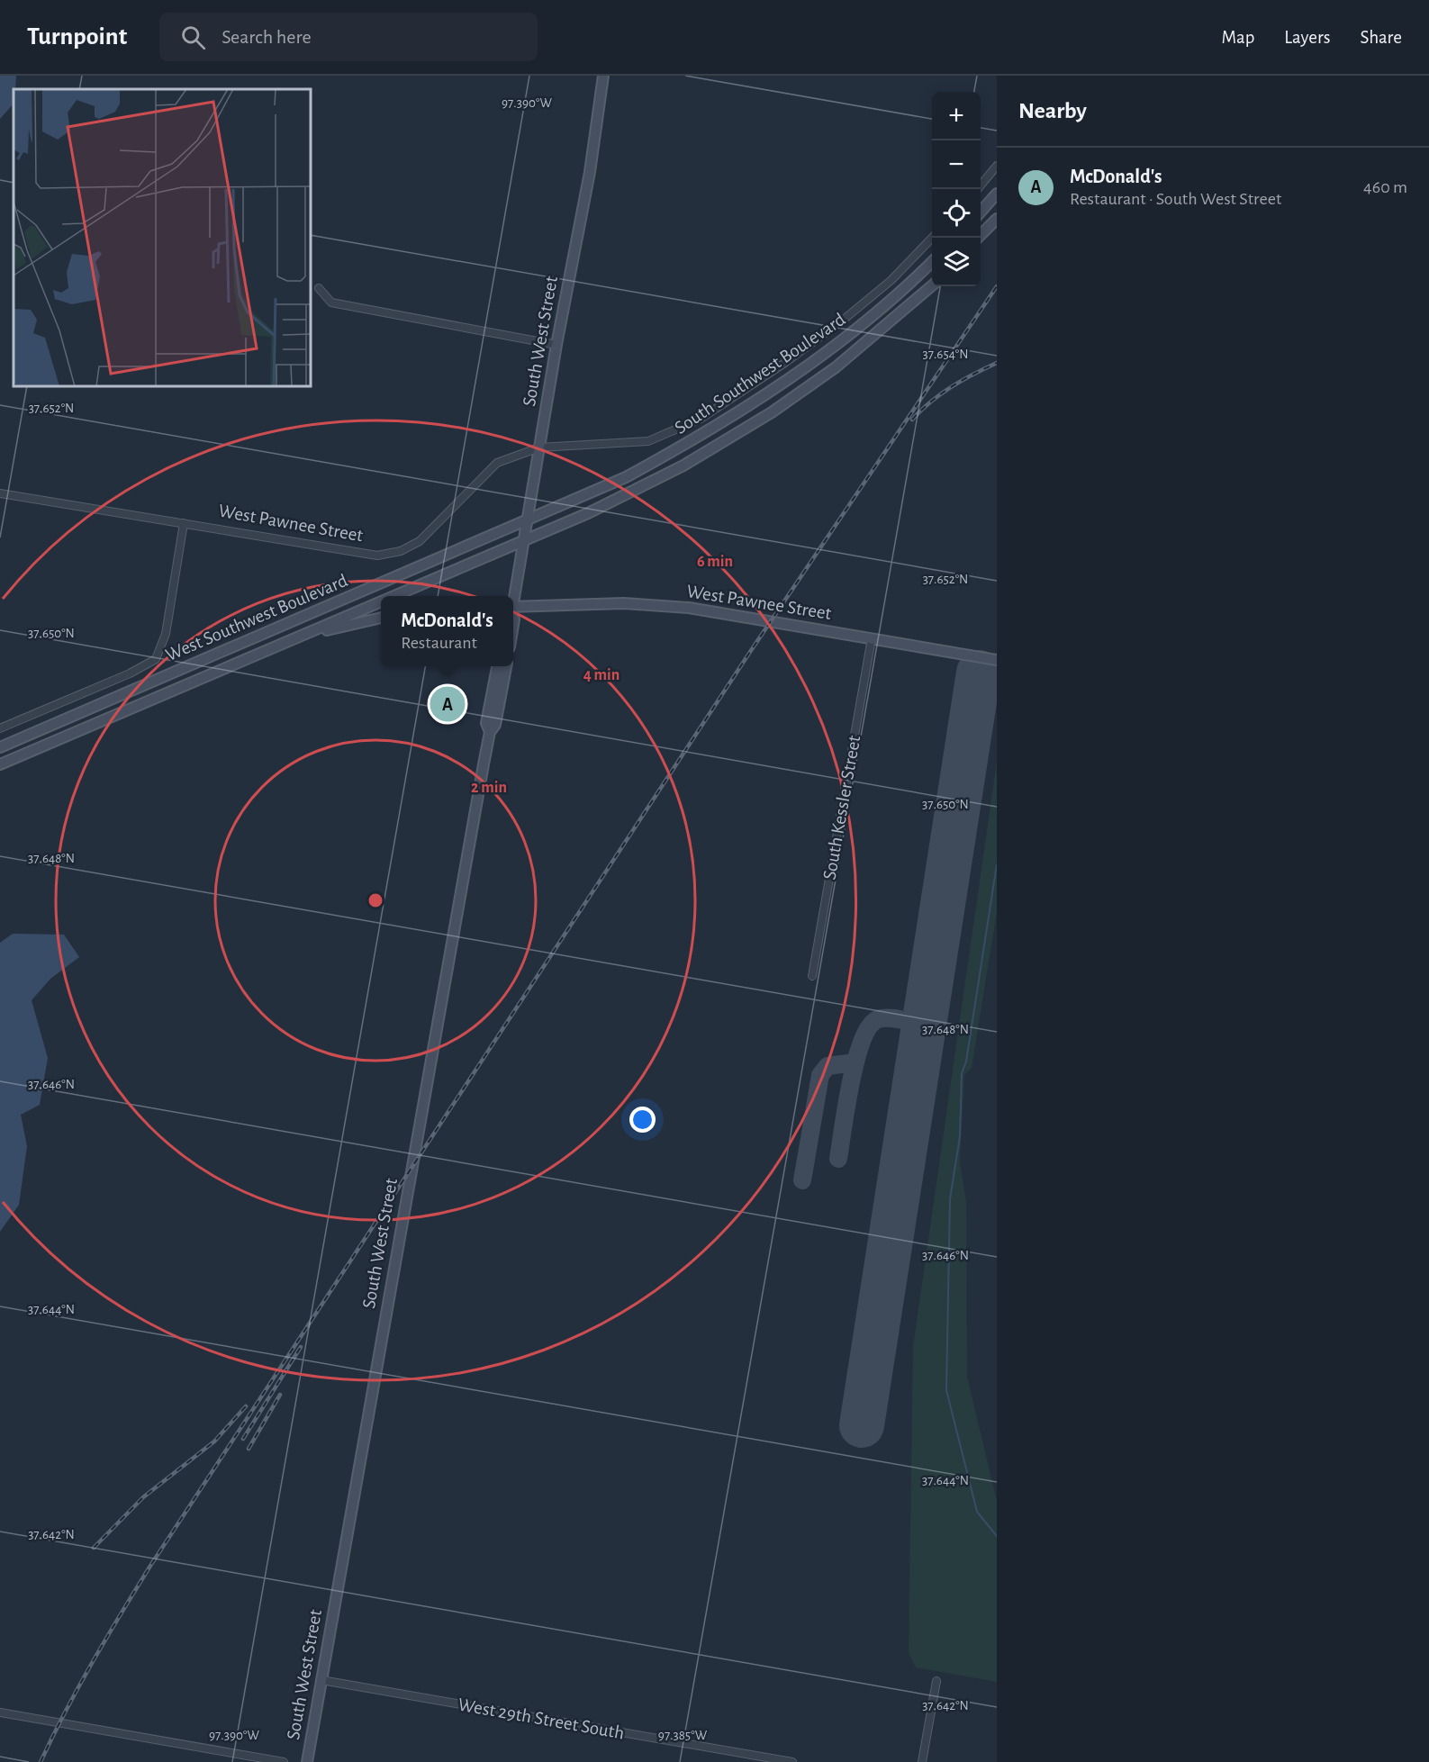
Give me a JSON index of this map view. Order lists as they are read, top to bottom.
{
  "streets": {
    "main road": [
      "South West Street",
      "South Southwest Boulevard",
      "West Pawnee Street",
      "West Southwest Boulevard"
    ],
    "street": ["South Kessler Street", "West 29th Street South"]
  },
  "crossings": [
    ["South West Street", "South Southwest Boulevard"],
    ["South West Street", "West Pawnee Street"],
    ["South West Street", "West Southwest Boulevard"],
    ["South West Street", "West 29th Street South"],
    ["South Southwest Boulevard", "West Southwest Boulevard"],
    ["West Pawnee Street", "South Kessler Street"]
  ],
  "page": {
    "header": "Turnpoint",
    "search": "Search here",
    "nav": ["Map", "Layers", "Share"],
    "heading": "Nearby",
    "map_buttons": ["+", "−"],
    "list": [
      {
        "mark": "A",
        "name": "McDonald's",
        "note": "Restaurant · South West Street",
        "value": "460 m"
      }
    ],
    "popup": ["McDonald's", "Restaurant"],
    "pins": "A"
  },
  "coordinates": [
    "97.390°W",
    "37.654°N",
    "37.652°N",
    "37.650°N",
    "37.648°N",
    "37.646°N",
    "37.644°N",
    "37.642°N",
    "97.385°W"
  ],
  "rings": ["6 min", "4 min", "2 min"]
}
